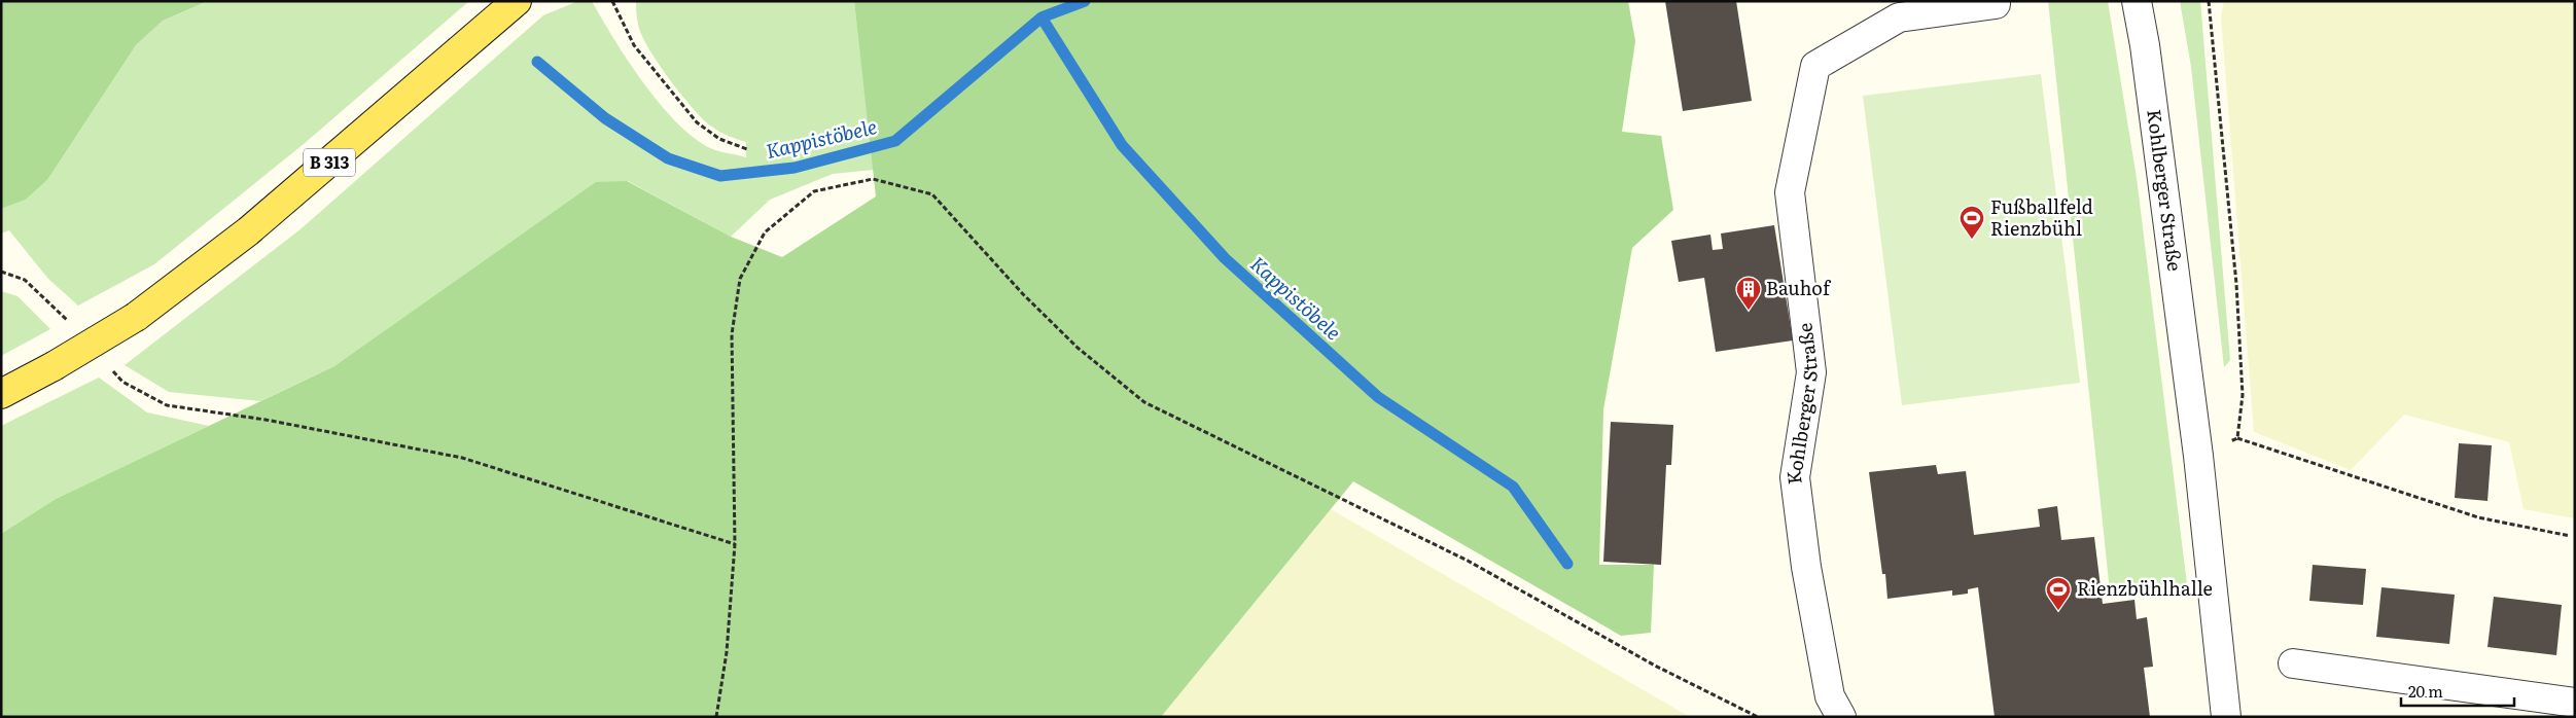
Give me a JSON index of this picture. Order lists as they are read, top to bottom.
{
  "streets": {
    "main road": ["B 313"],
    "street": ["Kohlberger Straße"]
  },
  "water": ["Kappistöbele"],
  "places": {
    "sports": ["Fußballfeld Rienzbühl", "Rienzbühlhalle"],
    "building": ["Bauhof"]
  },
  "scale_bar": "20 m"
}
